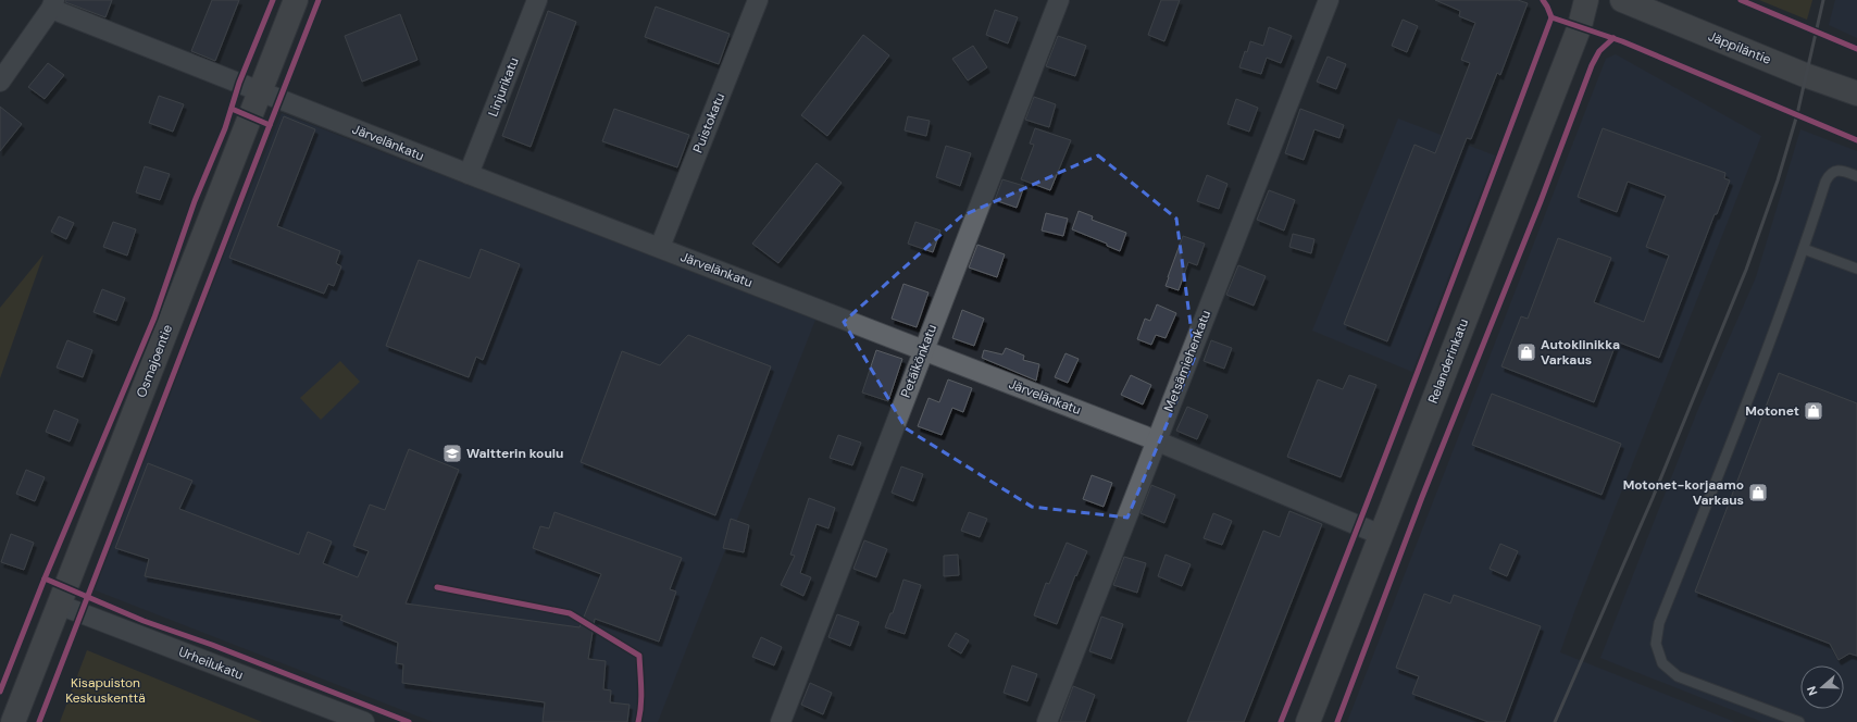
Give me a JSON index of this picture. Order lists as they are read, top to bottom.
{
  "streets": {
    "main road": ["Jäppiläntie", "Osmajoentie", "Relanderinkatu"],
    "street": [
      "Linjurikatu",
      "Puistokatu",
      "Järvelänkatu",
      "Petäikönkatu",
      "Metsämiehenkatu",
      "Urheilukatu"
    ]
  },
  "crossings": [
    ["Linjurikatu", "Järvelänkatu"],
    ["Puistokatu", "Järvelänkatu"],
    ["Järvelänkatu", "Osmajoentie"],
    ["Järvelänkatu", "Petäikönkatu"],
    ["Järvelänkatu", "Metsämiehenkatu"],
    ["Järvelänkatu", "Relanderinkatu"],
    ["Osmajoentie", "Urheilukatu"]
  ],
  "parks": ["Kisapuiston Keskuskenttä"],
  "places": {
    "shop": ["Autoklinikka Varkaus", "Motonet", "Motonet-korjaamo Varkaus"],
    "school or university": ["Waltterin koulu"]
  },
  "north": "left"
}
